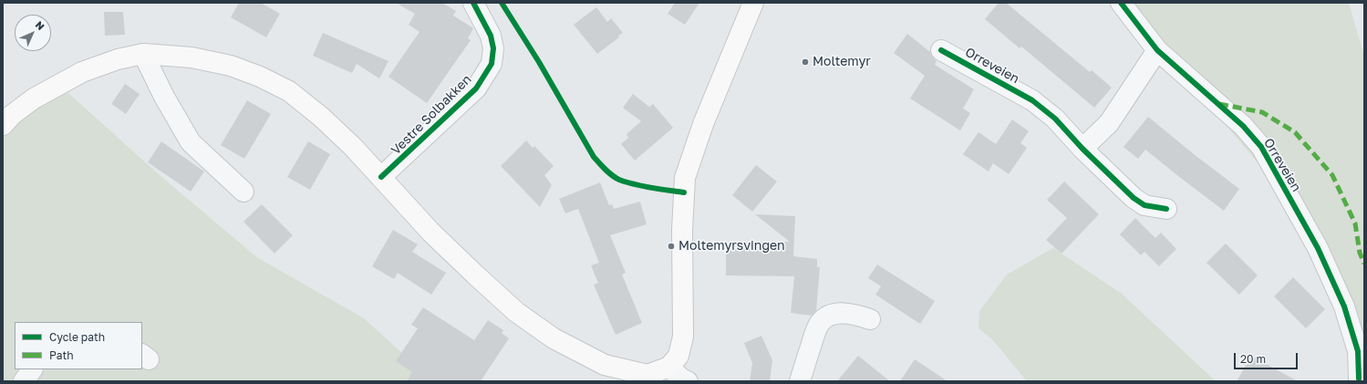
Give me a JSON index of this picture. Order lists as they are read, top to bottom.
{
  "streets": {
    "street": ["Orreveien", "Vestre Solbakken"]
  },
  "places": ["Moltemyr", "Moltemyrsvingen"],
  "legend": ["Cycle path", "Path"],
  "scale_bar": "20 m",
  "north": "top right"
}
